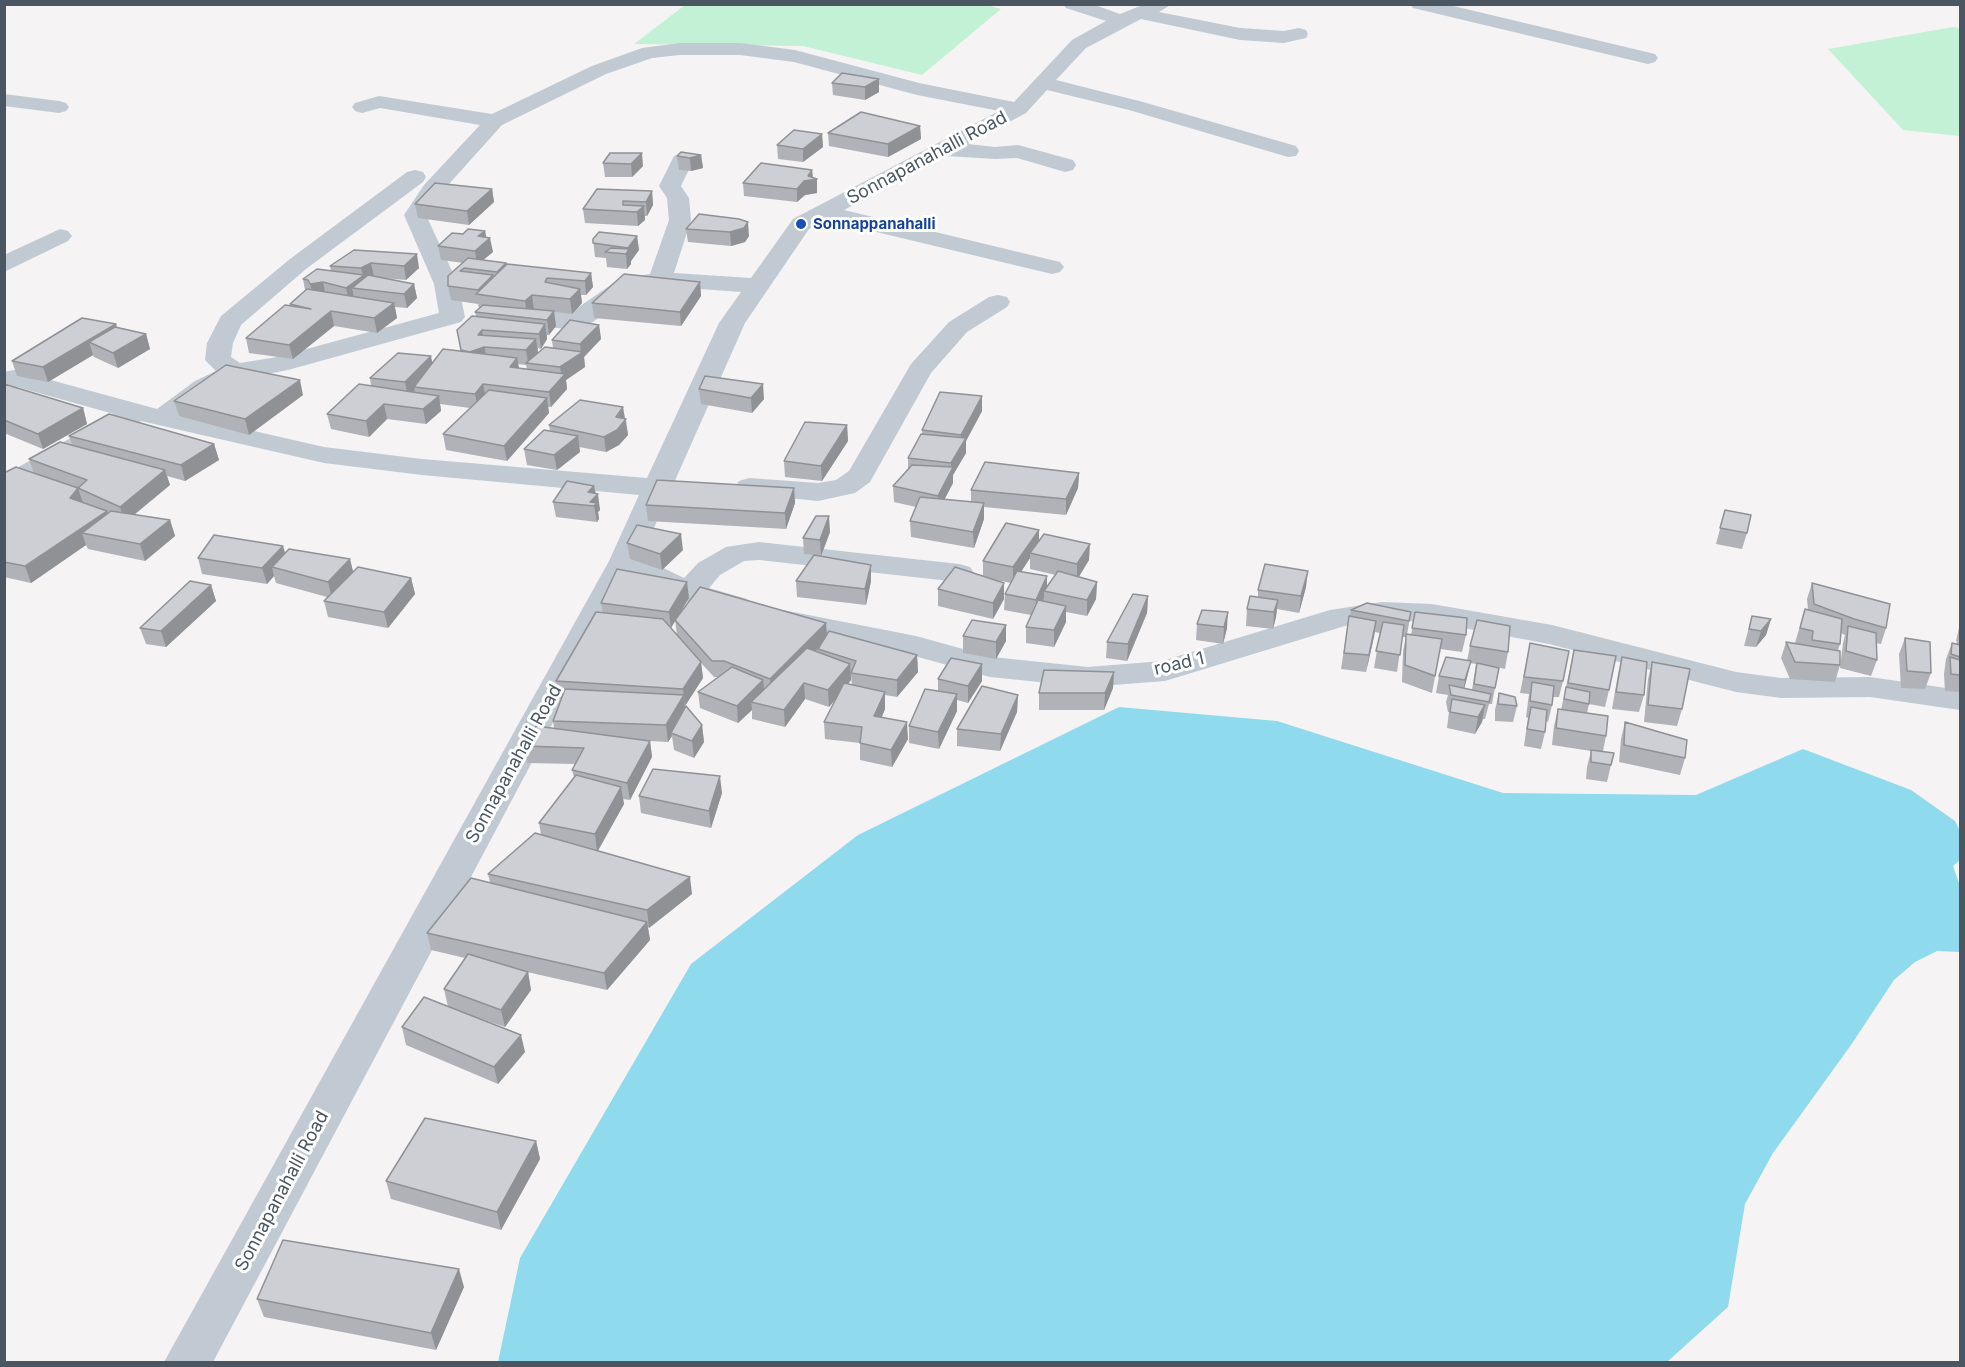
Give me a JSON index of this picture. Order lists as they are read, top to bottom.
{
  "streets": {
    "street": ["Sonnapanahalli Road", "road 1"]
  },
  "crossings": [
    ["Sonnapanahalli Road", "road 1"]
  ],
  "places": ["Sonnappanahalli"]
}
